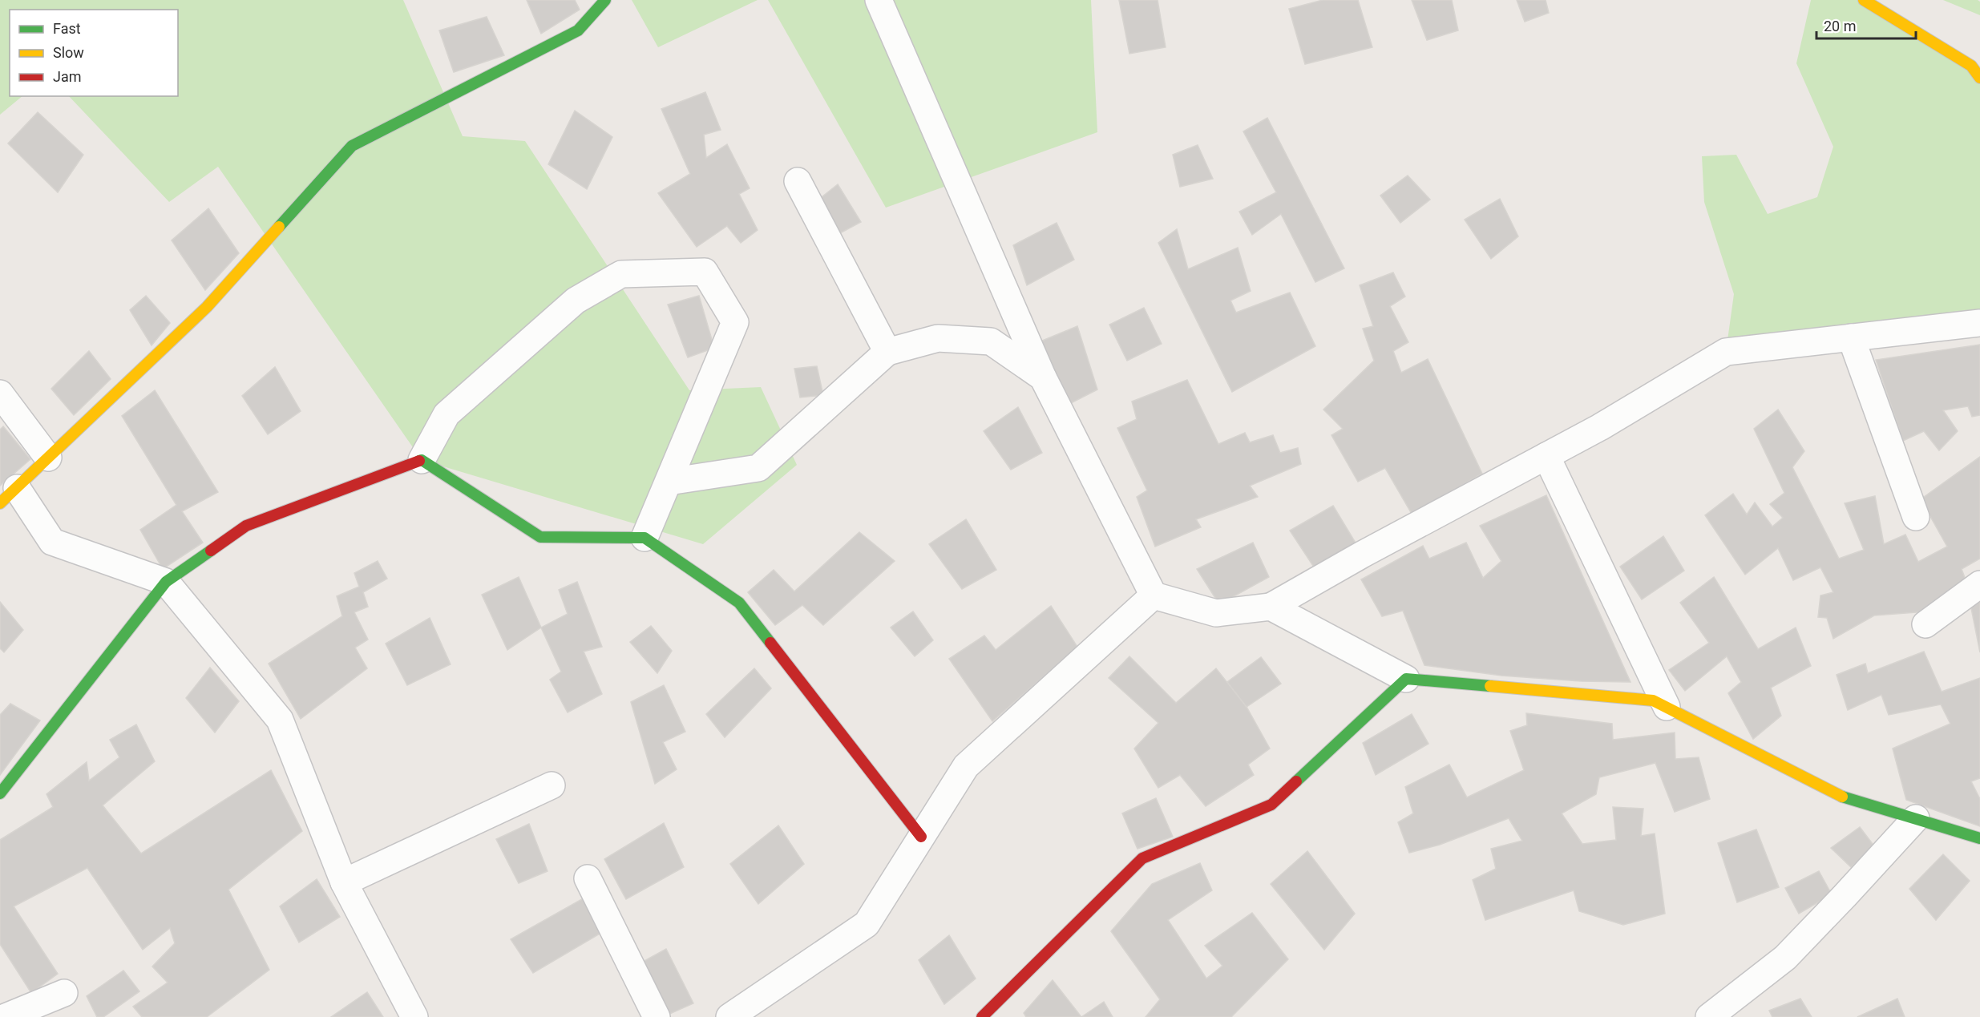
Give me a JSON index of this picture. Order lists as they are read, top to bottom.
{
  "legend": ["Fast", "Slow", "Jam"],
  "scale_bar": "20 m"
}
